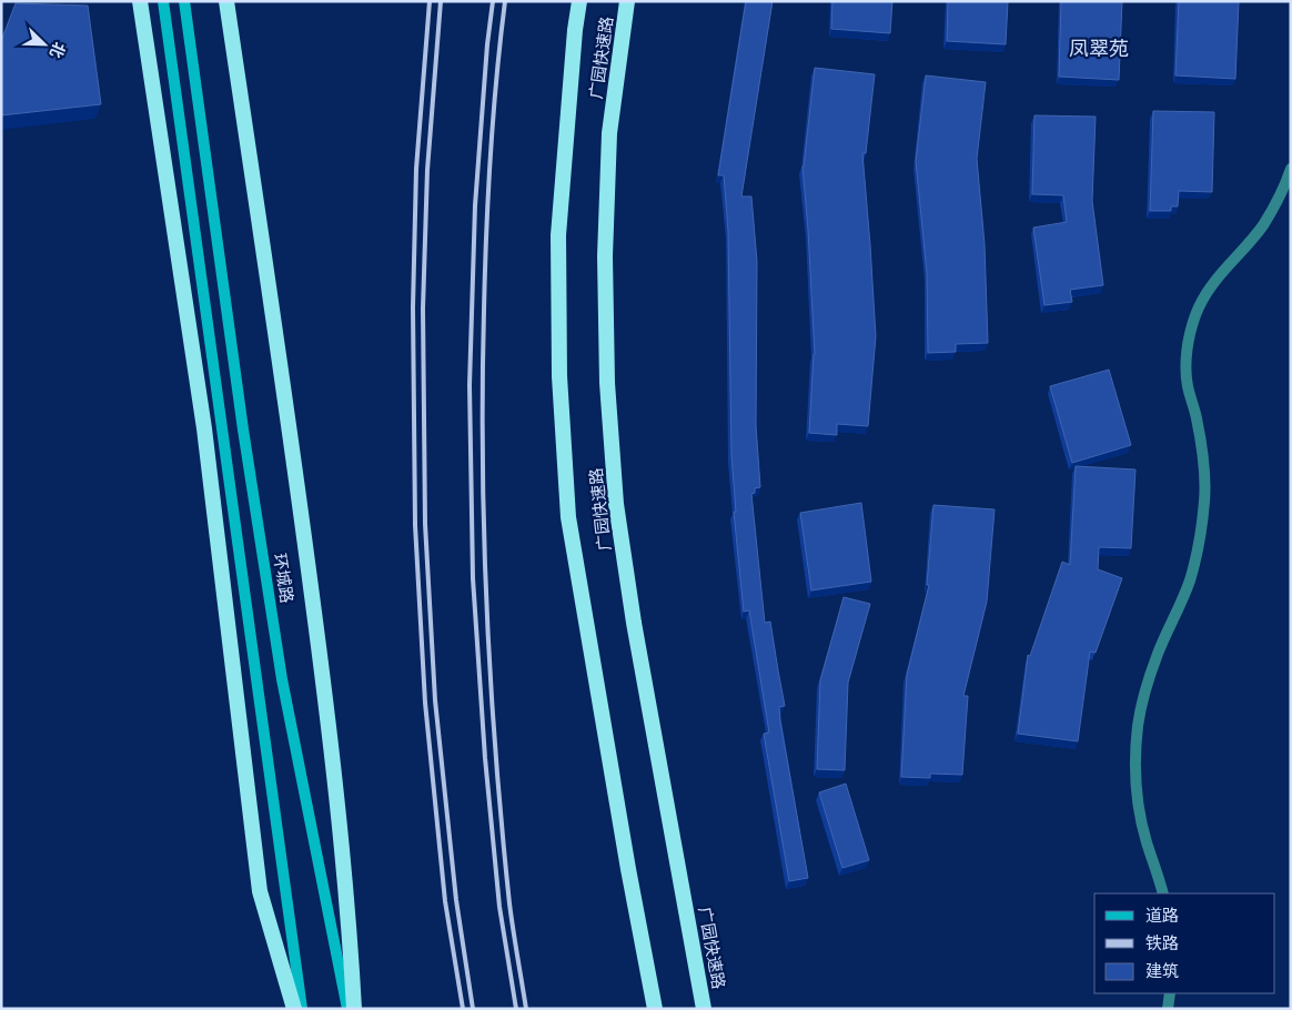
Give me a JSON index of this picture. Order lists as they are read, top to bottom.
{
  "streets": {
    "highway": ["广园快速路"],
    "main road": ["环城路"]
  },
  "districts": ["凤翠苑"],
  "legend": ["道路", "铁路", "建筑"],
  "north": "bottom right"
}
